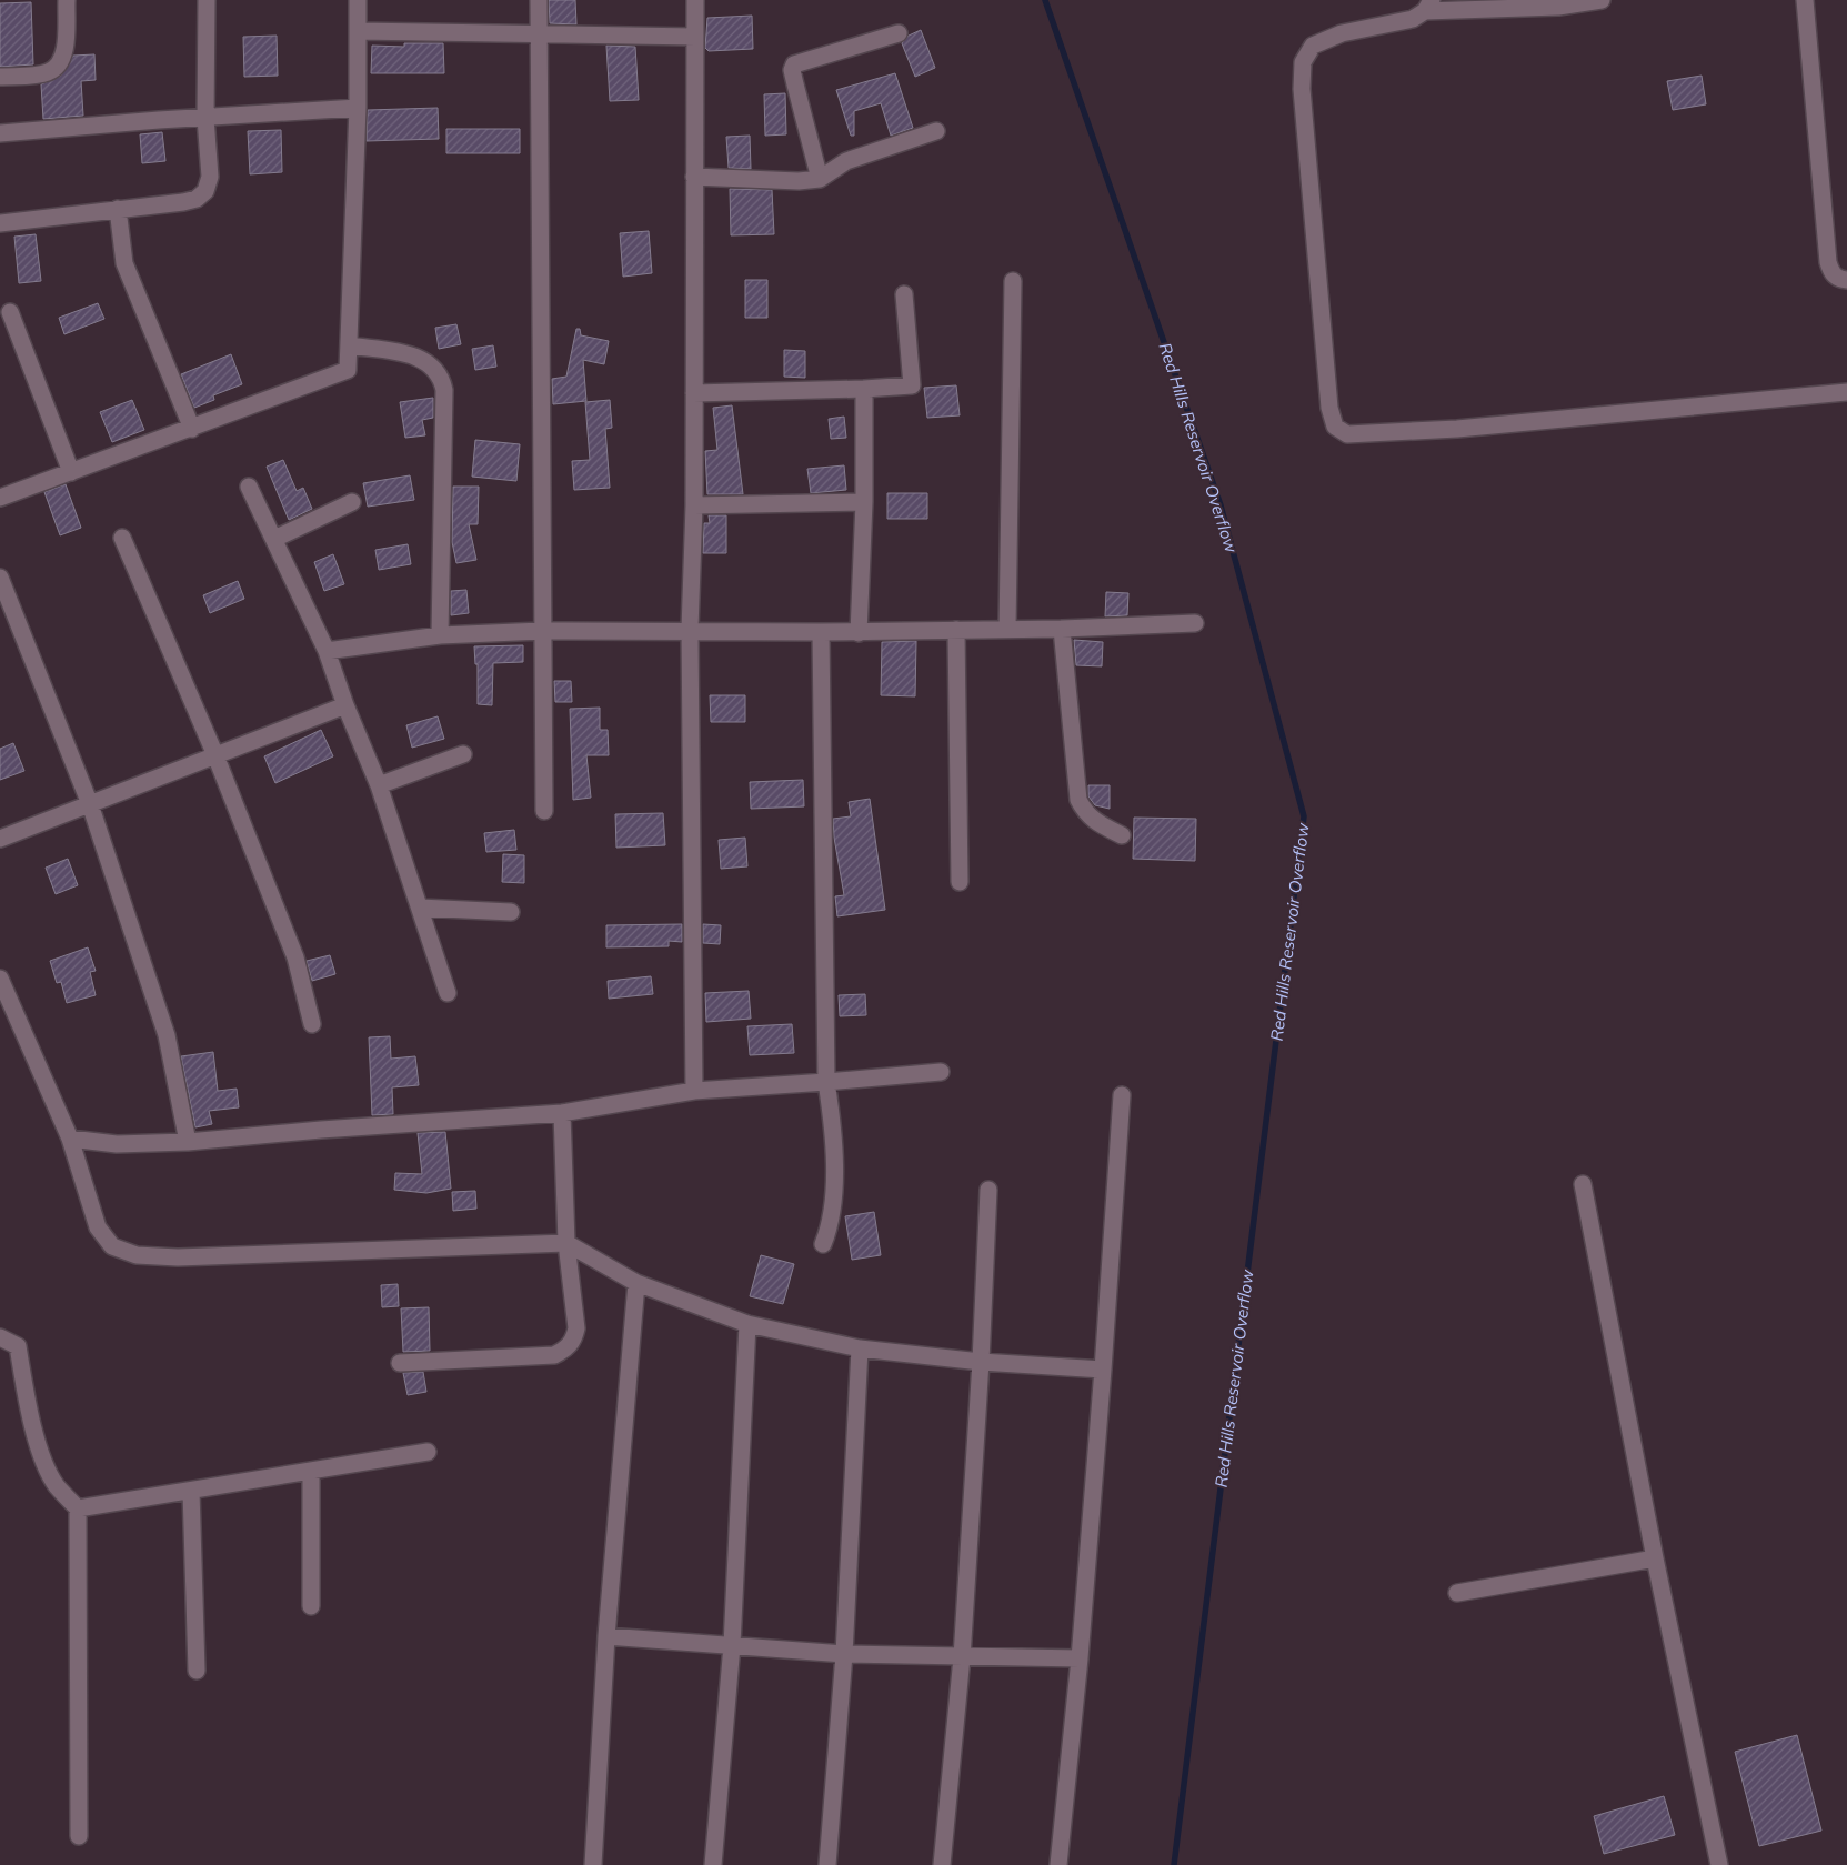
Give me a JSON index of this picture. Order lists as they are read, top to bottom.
{
  "water": ["Red Hills Reservoir Overflow"]
}
